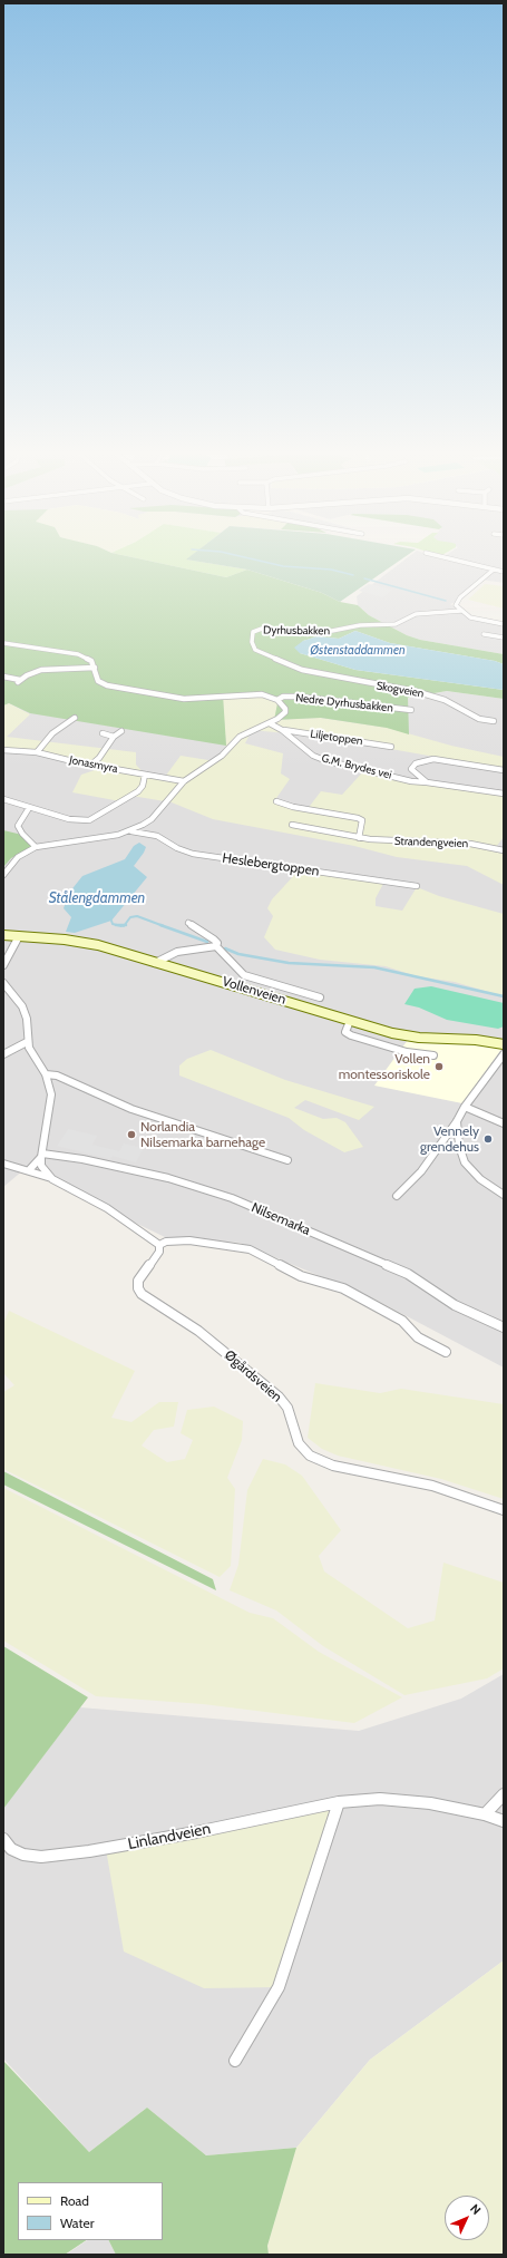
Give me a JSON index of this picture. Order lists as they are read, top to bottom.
{
  "streets": {
    "main road": ["Vollenveien"],
    "street": [
      "Dyrhusbakken",
      "Skogveien",
      "Nedre Dyrhusbakken",
      "Liljetoppen",
      "Jonasmyra",
      "G.M. Brydes vei",
      "Strandengveien",
      "Heslebergtoppen",
      "Nilsemarka",
      "Øgårdsveien",
      "Linlandveien"
    ]
  },
  "crossings": [
    ["Dyrhusbakken", "Skogveien"],
    ["Liljetoppen", "G.M. Brydes vei"]
  ],
  "water": ["Østenstaddammen", "Stålengdammen"],
  "places": ["Vollen montessoriskole", "Norlandia Nilsemarka barnehage", "Vennely grendehus"],
  "legend": ["Road", "Water"],
  "north": "top right"
}
